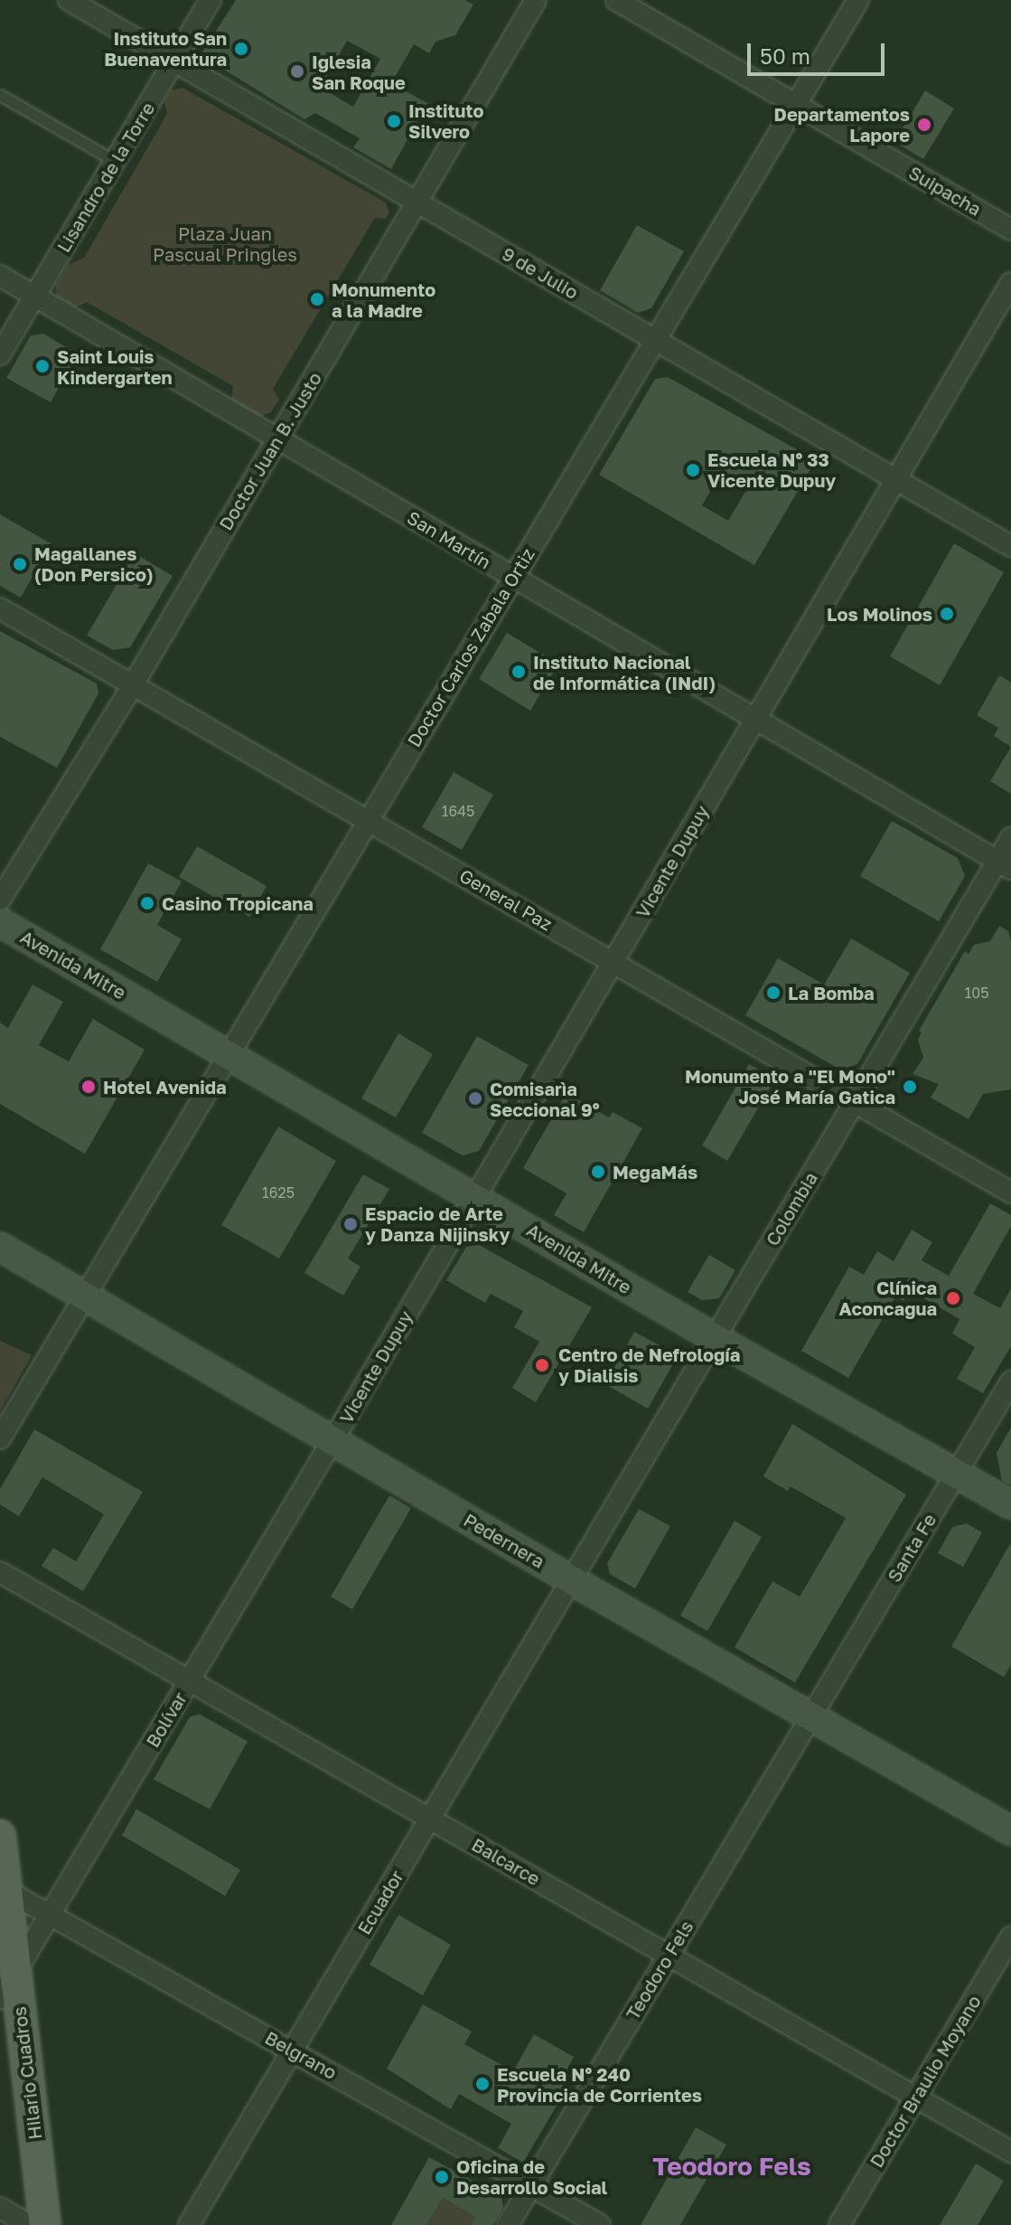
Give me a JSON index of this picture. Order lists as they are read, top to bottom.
{
  "streets": {
    "main road": ["Hilario Cuadros"],
    "street": [
      "Lisandro de la Torre",
      "Suipacha",
      "9 de Julio",
      "Doctor Juan B. Justo",
      "San Martín",
      "Doctor Carlos Zabala Ortiz",
      "Vicente Dupuy",
      "General Paz",
      "Avenida Mitre",
      "Colombia",
      "Pedernera",
      "Santa Fe",
      "Bolívar",
      "Balcarce",
      "Ecuador",
      "Teodoro Fels",
      "Belgrano",
      "Doctor Braulio Moyano"
    ]
  },
  "crossings": [
    ["Lisandro de la Torre", "9 de Julio"],
    ["Lisandro de la Torre", "San Martín"],
    ["Suipacha", "Doctor Carlos Zabala Ortiz"],
    ["9 de Julio", "Doctor Juan B. Justo"],
    ["9 de Julio", "Doctor Carlos Zabala Ortiz"],
    ["9 de Julio", "Vicente Dupuy"],
    ["Doctor Juan B. Justo", "San Martín"],
    ["Doctor Juan B. Justo", "General Paz"],
    ["San Martín", "Doctor Carlos Zabala Ortiz"],
    ["San Martín", "Vicente Dupuy"],
    ["San Martín", "Colombia"],
    ["Doctor Carlos Zabala Ortiz", "General Paz"],
    ["Doctor Carlos Zabala Ortiz", "Avenida Mitre"],
    ["Doctor Carlos Zabala Ortiz", "Pedernera"],
    ["Vicente Dupuy", "General Paz"],
    ["Vicente Dupuy", "Avenida Mitre"],
    ["Vicente Dupuy", "Pedernera"],
    ["Vicente Dupuy", "Bolívar"],
    ["General Paz", "Colombia"],
    ["Avenida Mitre", "Colombia"],
    ["Avenida Mitre", "Santa Fe"],
    ["Colombia", "Pedernera"],
    ["Colombia", "Ecuador"],
    ["Pedernera", "Santa Fe"],
    ["Pedernera", "Bolívar"],
    ["Pedernera", "Ecuador"],
    ["Pedernera", "Teodoro Fels"],
    ["Santa Fe", "Teodoro Fels"],
    ["Bolívar", "Balcarce"],
    ["Bolívar", "Belgrano"],
    ["Bolívar", "Hilario Cuadros"],
    ["Balcarce", "Ecuador"],
    ["Balcarce", "Teodoro Fels"],
    ["Balcarce", "Doctor Braulio Moyano"],
    ["Ecuador", "Belgrano"],
    ["Teodoro Fels", "Belgrano"],
    ["Belgrano", "Hilario Cuadros"]
  ],
  "districts": ["Teodoro Fels"],
  "parks": ["Plaza Juan Pascual Pringles"],
  "places": [
    "Instituto San Buenaventura",
    "Iglesia San Roque",
    "Instituto Silvero",
    "Departamentos Lapore",
    "Monumento a la Madre",
    "Saint Louis Kindergarten",
    "Escuela N° 33 Vicente Dupuy",
    "Magallanes (Don Persico)",
    "Los Molinos",
    "Instituto Nacional de Informática (INdI)",
    "Casino Tropicana",
    "La Bomba",
    "Hotel Avenida",
    "Monumento a \"El Mono\" José María Gatica",
    "Comisarìa Seccional 9°",
    "MegaMás",
    "Espacio de Arte y Danza Nijinsky",
    "Clínica Aconcagua",
    "Centro de Nefrología y Dialisis",
    "Escuela N° 240 Provincia de Corrientes",
    "Oficina de Desarrollo Social"
  ],
  "house_numbers": ["1645", "105", "1625"],
  "scale_bar": "50 m"
}
